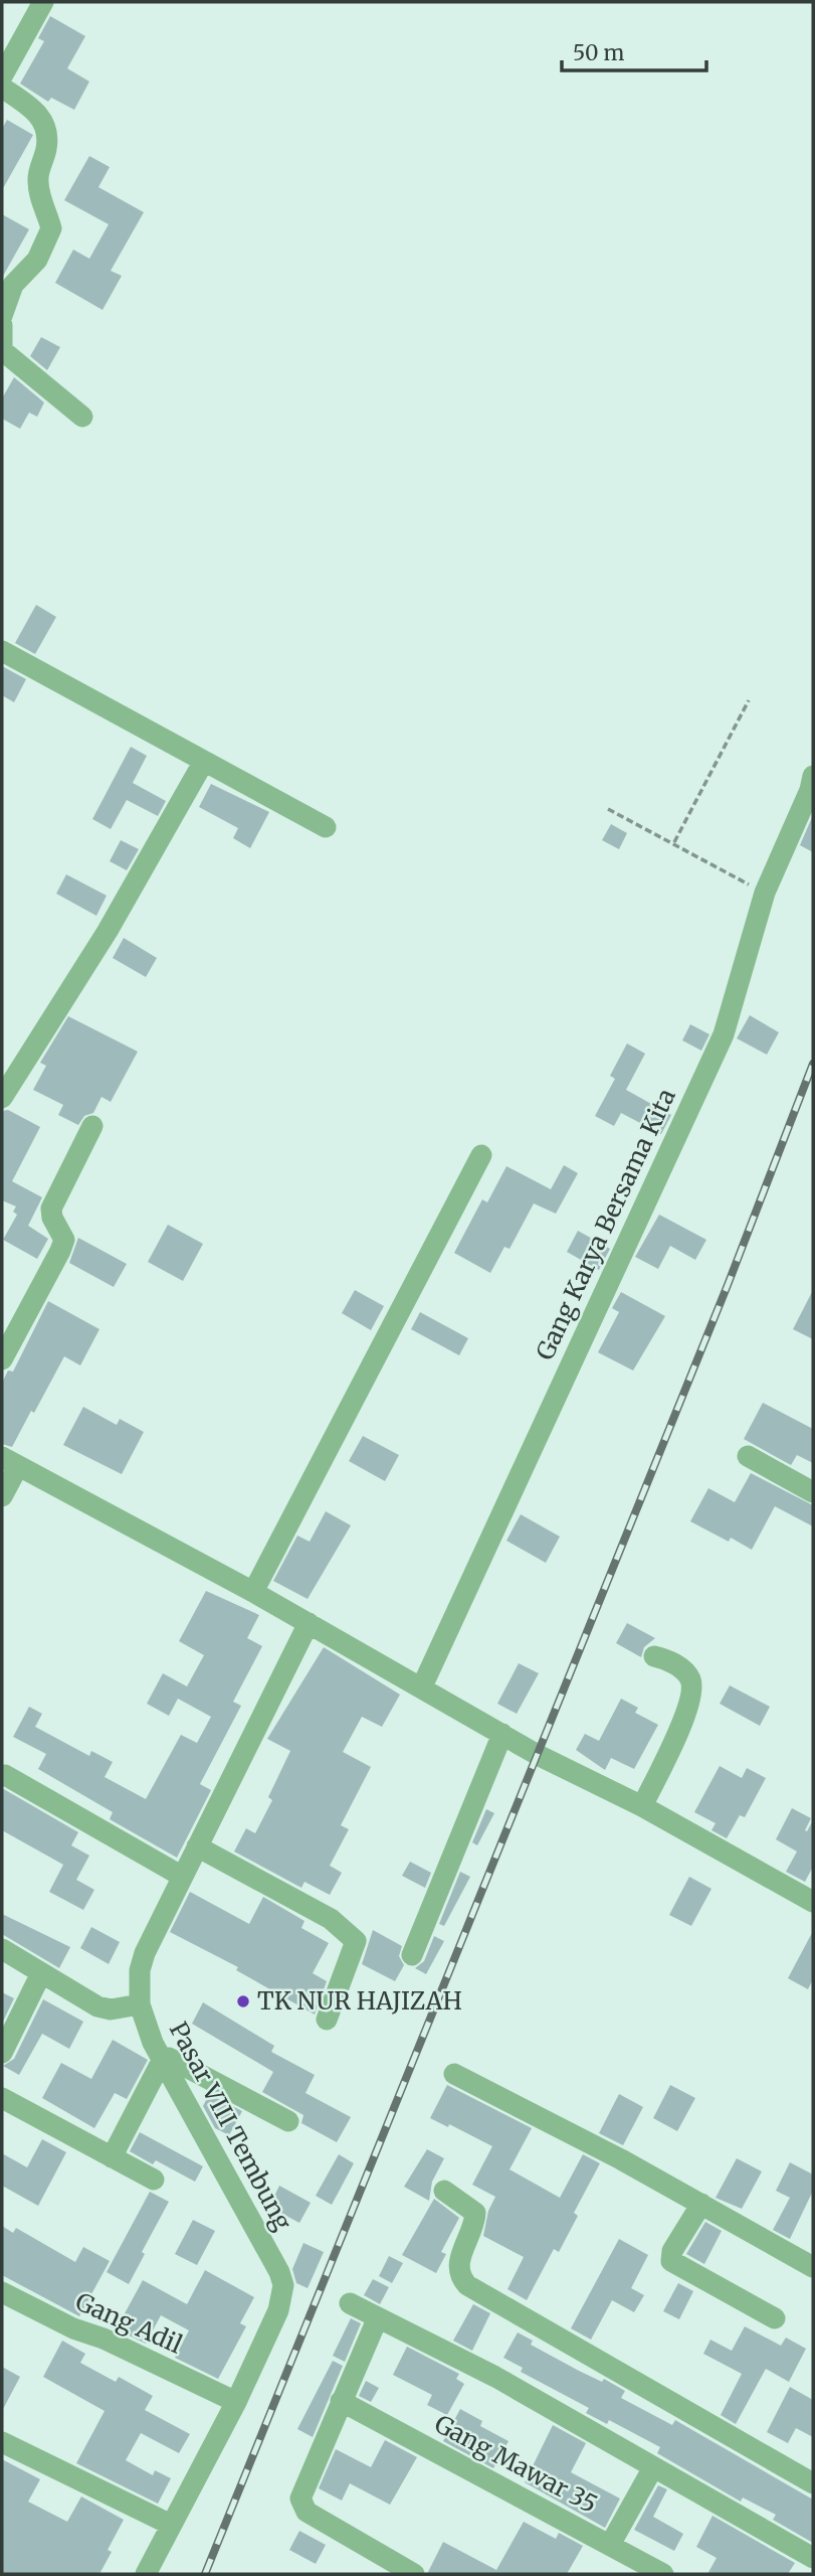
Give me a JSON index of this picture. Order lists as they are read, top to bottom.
{
  "streets": {
    "street": [
      "Gang Karya Bersama Kita",
      "Pasar VIII Tembung",
      "Gang Adil",
      "Gang Mawar 35"
    ]
  },
  "crossings": [
    ["Pasar VIII Tembung", "Gang Adil"]
  ],
  "places": ["TK NUR HAJIZAH"],
  "scale_bar": "50 m"
}
